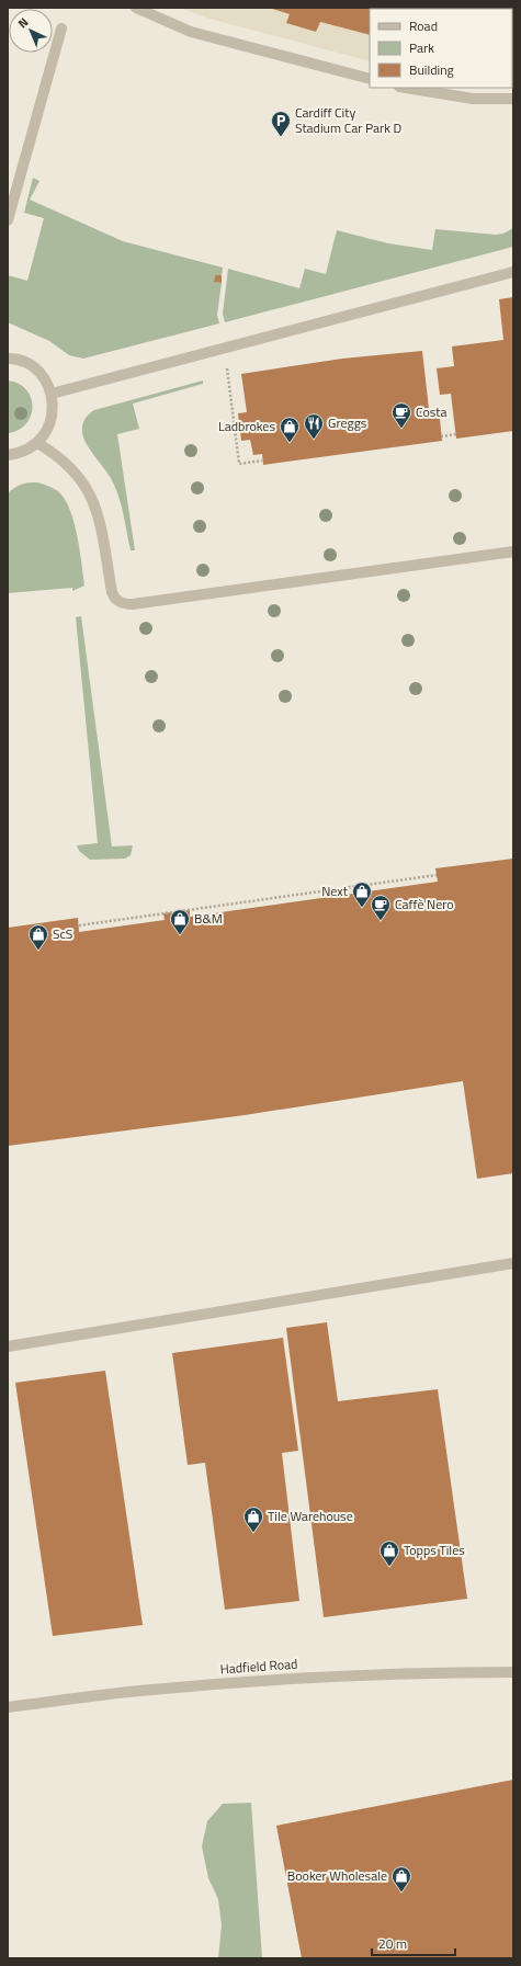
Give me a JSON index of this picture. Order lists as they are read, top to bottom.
{
  "streets": {
    "street": ["Hadfield Road"]
  },
  "places": {
    "parking": ["Cardiff City Stadium Car Park D"],
    "cafe": ["Costa", "Caffè Nero"],
    "restaurant": ["Greggs"],
    "shop": [
      "Ladbrokes",
      "Next",
      "B&M",
      "ScS",
      "Tile Warehouse",
      "Topps Tiles",
      "Booker Wholesale"
    ]
  },
  "legend": ["Road", "Park", "Building"],
  "scale_bar": "20 m",
  "north": "top left"
}
